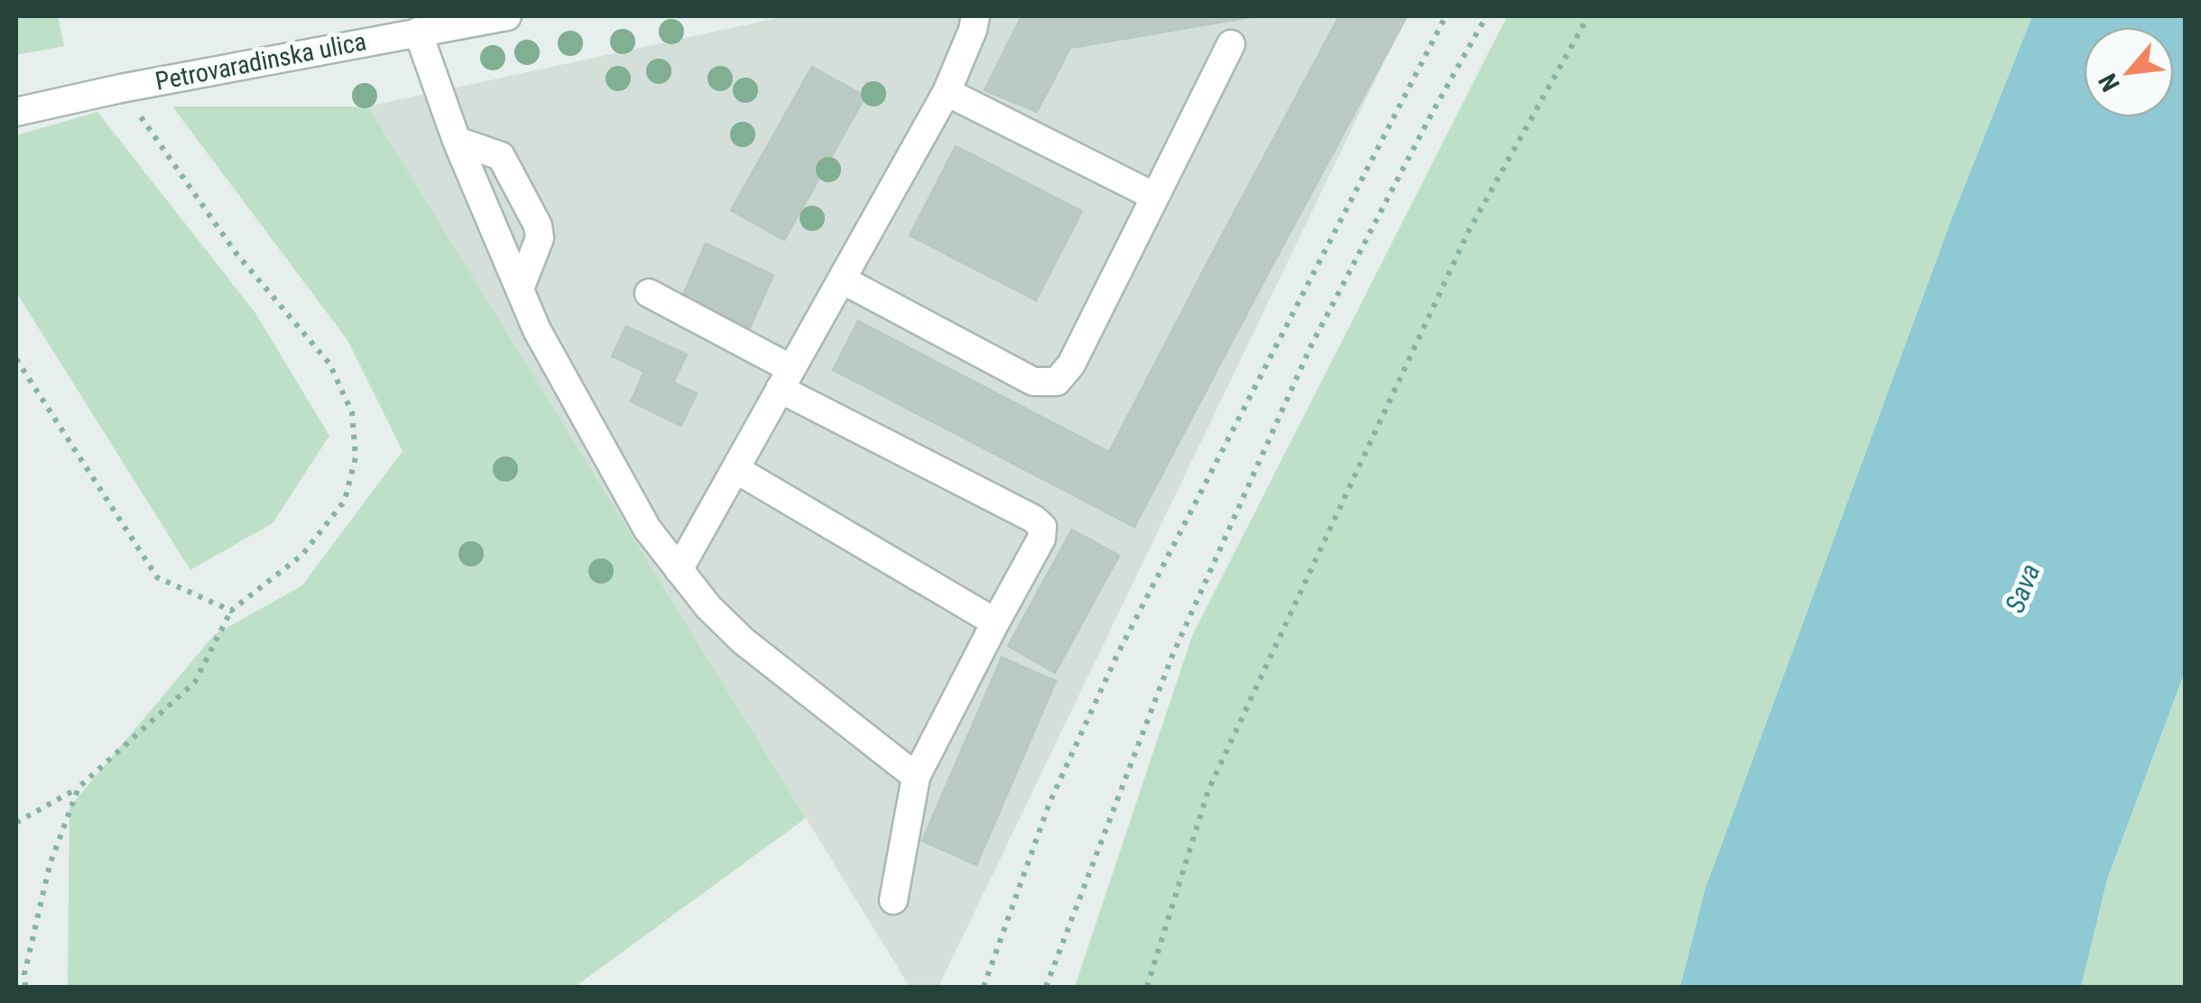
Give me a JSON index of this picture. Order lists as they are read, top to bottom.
{
  "streets": {
    "street": ["Petrovaradinska ulica"]
  },
  "water": ["Sava"],
  "north": "bottom left"
}
